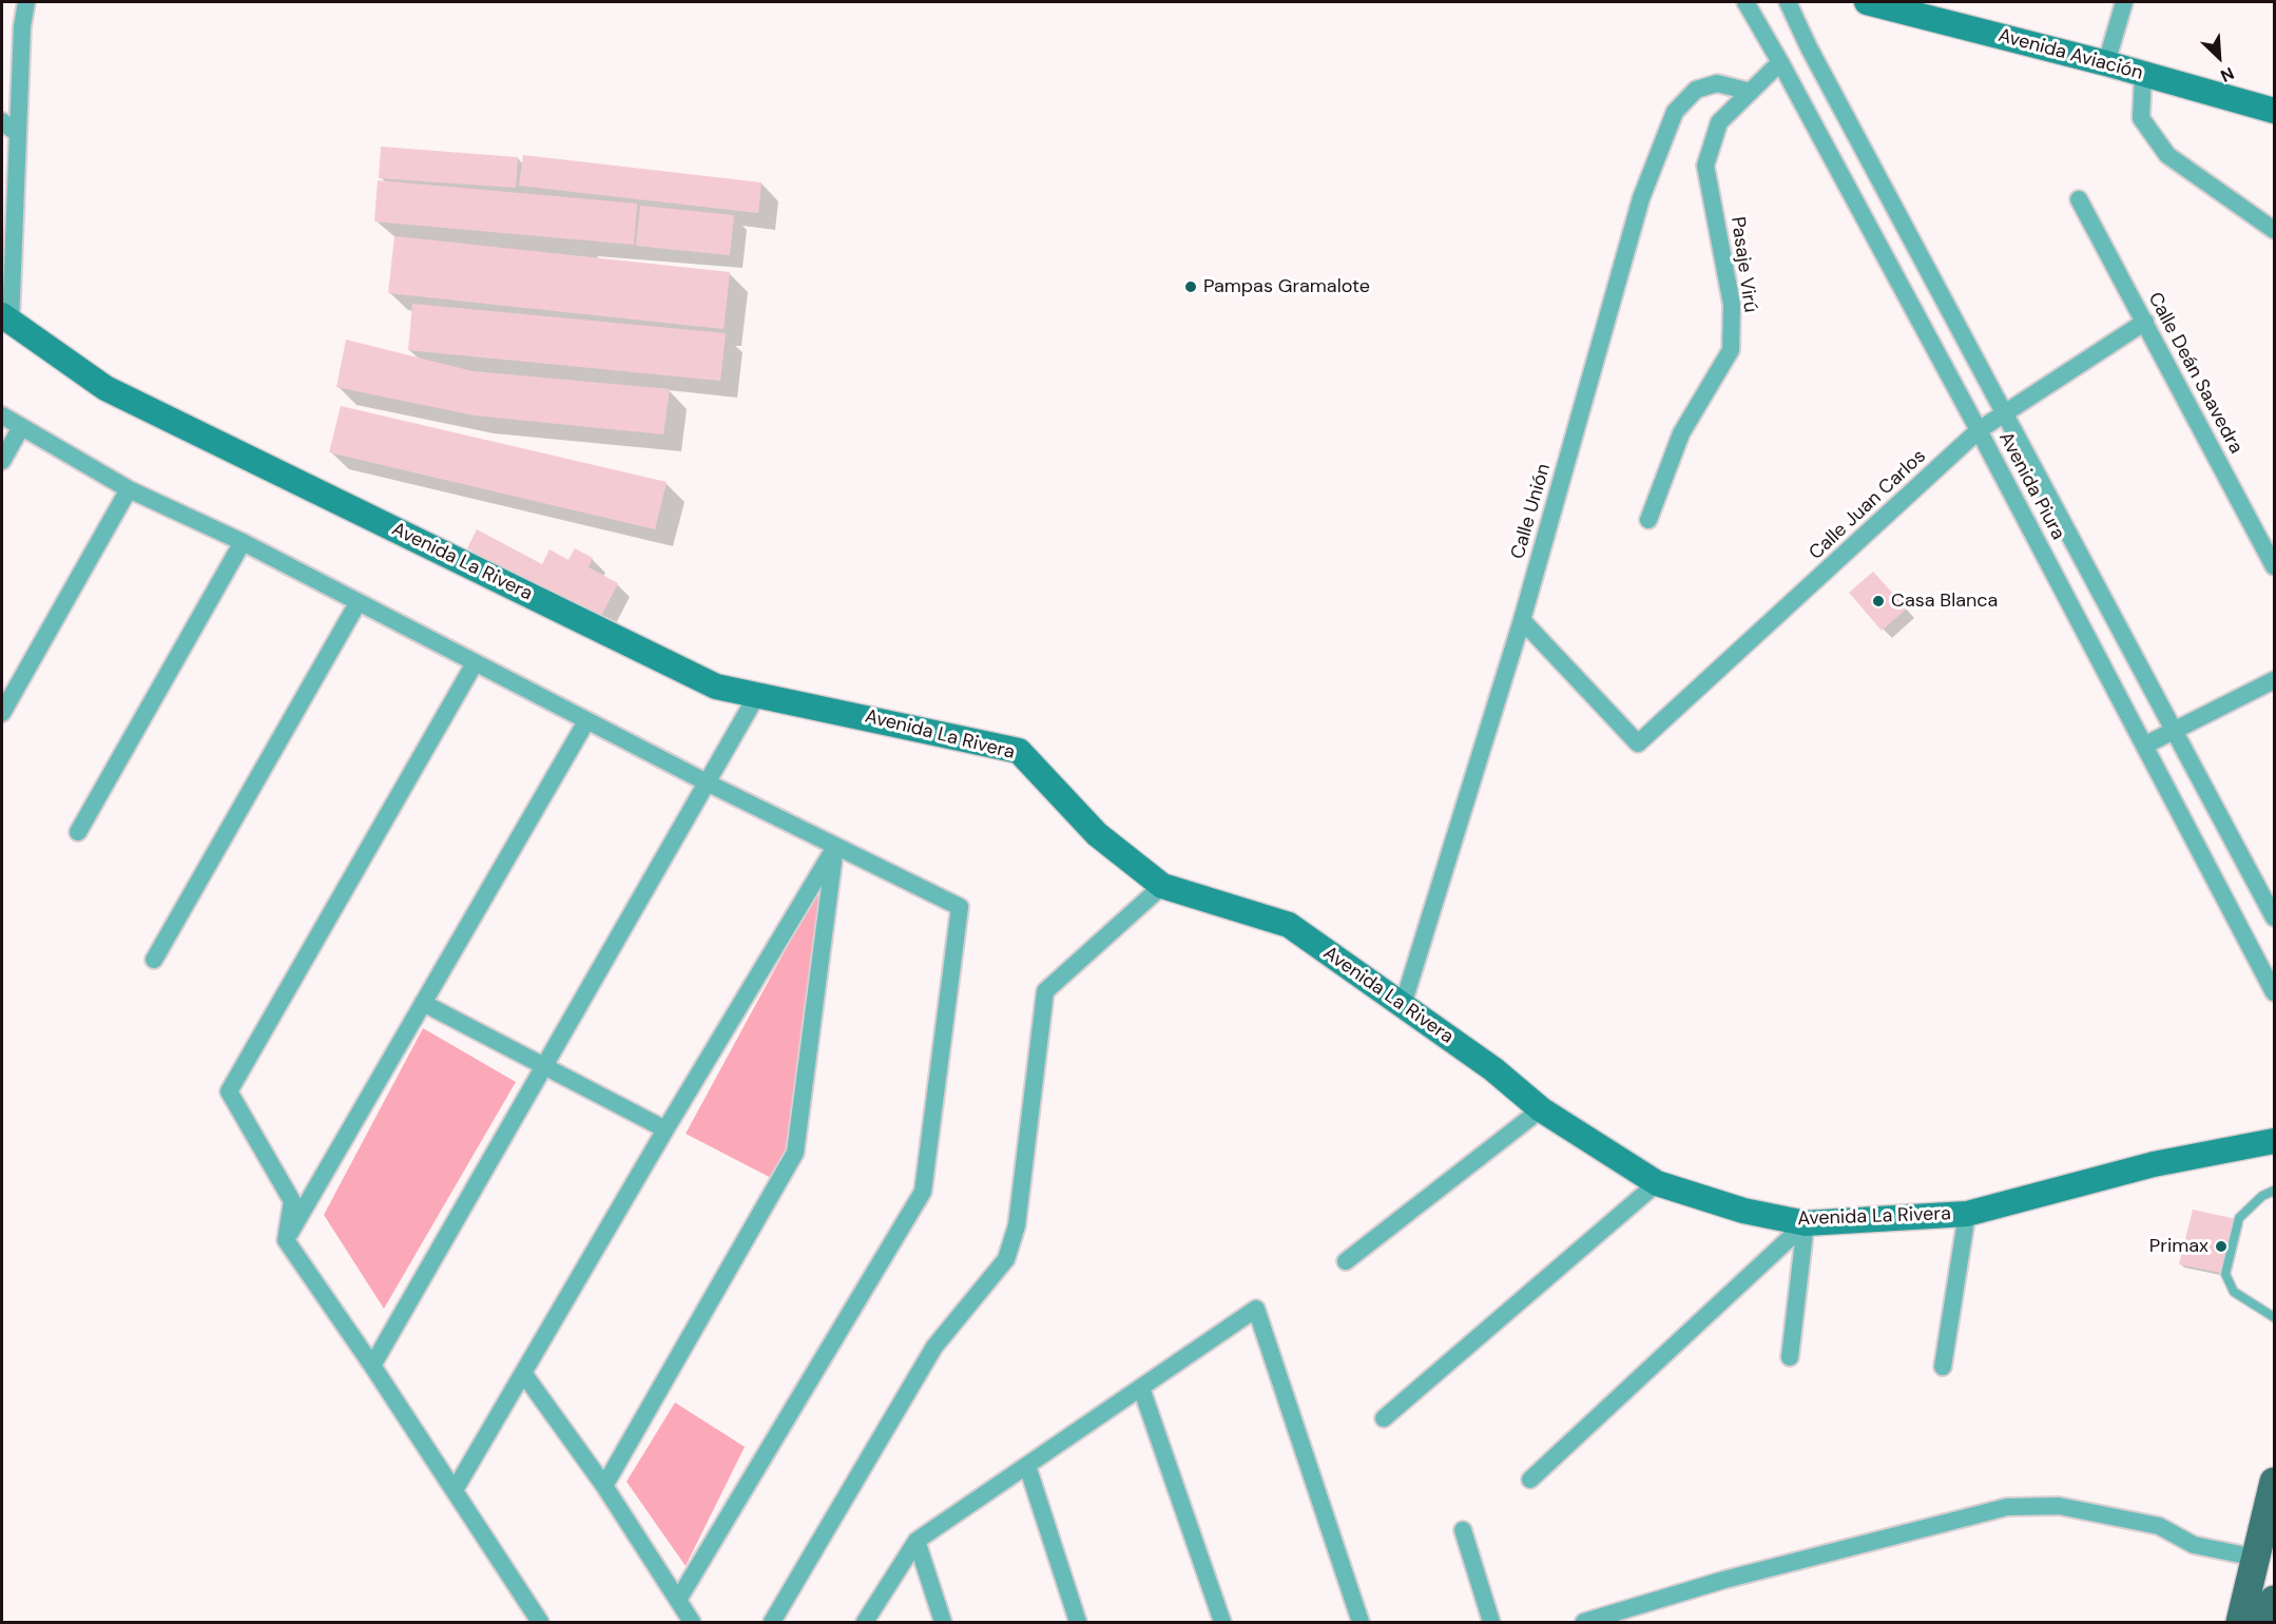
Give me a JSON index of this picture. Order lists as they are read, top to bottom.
{
  "streets": {
    "street": [
      "Avenida Aviación",
      "Pasaje Virú",
      "Calle Deán Saavedra",
      "Avenida Piura",
      "Calle Juan Carlos",
      "Calle Unión",
      "Avenida La Rivera"
    ]
  },
  "crossings": [
    ["Pasaje Virú", "Avenida Piura"],
    ["Pasaje Virú", "Calle Unión"],
    ["Calle Deán Saavedra", "Calle Juan Carlos"],
    ["Avenida Piura", "Calle Juan Carlos"],
    ["Calle Juan Carlos", "Calle Unión"],
    ["Calle Unión", "Avenida La Rivera"]
  ],
  "places": ["Pampas Gramalote", "Casa Blanca", "Primax"],
  "north": "bottom right"
}
